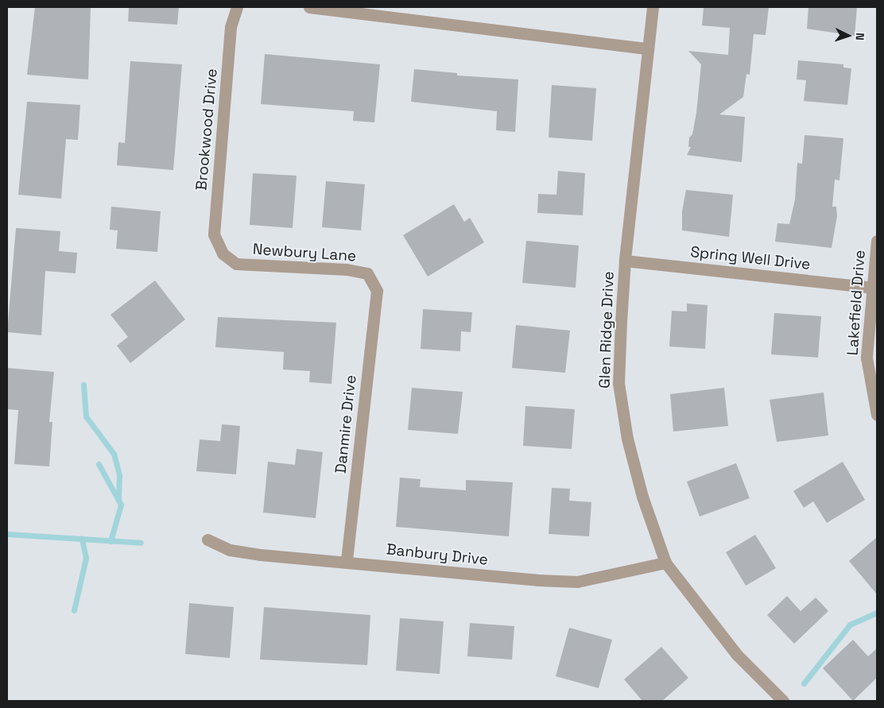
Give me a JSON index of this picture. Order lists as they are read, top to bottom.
{
  "streets": {
    "street": [
      "Brookwood Drive",
      "Newbury Lane",
      "Spring Well Drive",
      "Lakefield Drive",
      "Glen Ridge Drive",
      "Danmire Drive",
      "Banbury Drive"
    ]
  },
  "crossings": [
    ["Brookwood Drive", "Newbury Lane"],
    ["Newbury Lane", "Danmire Drive"],
    ["Spring Well Drive", "Lakefield Drive"],
    ["Spring Well Drive", "Glen Ridge Drive"],
    ["Glen Ridge Drive", "Banbury Drive"],
    ["Danmire Drive", "Banbury Drive"]
  ],
  "north": "right"
}
